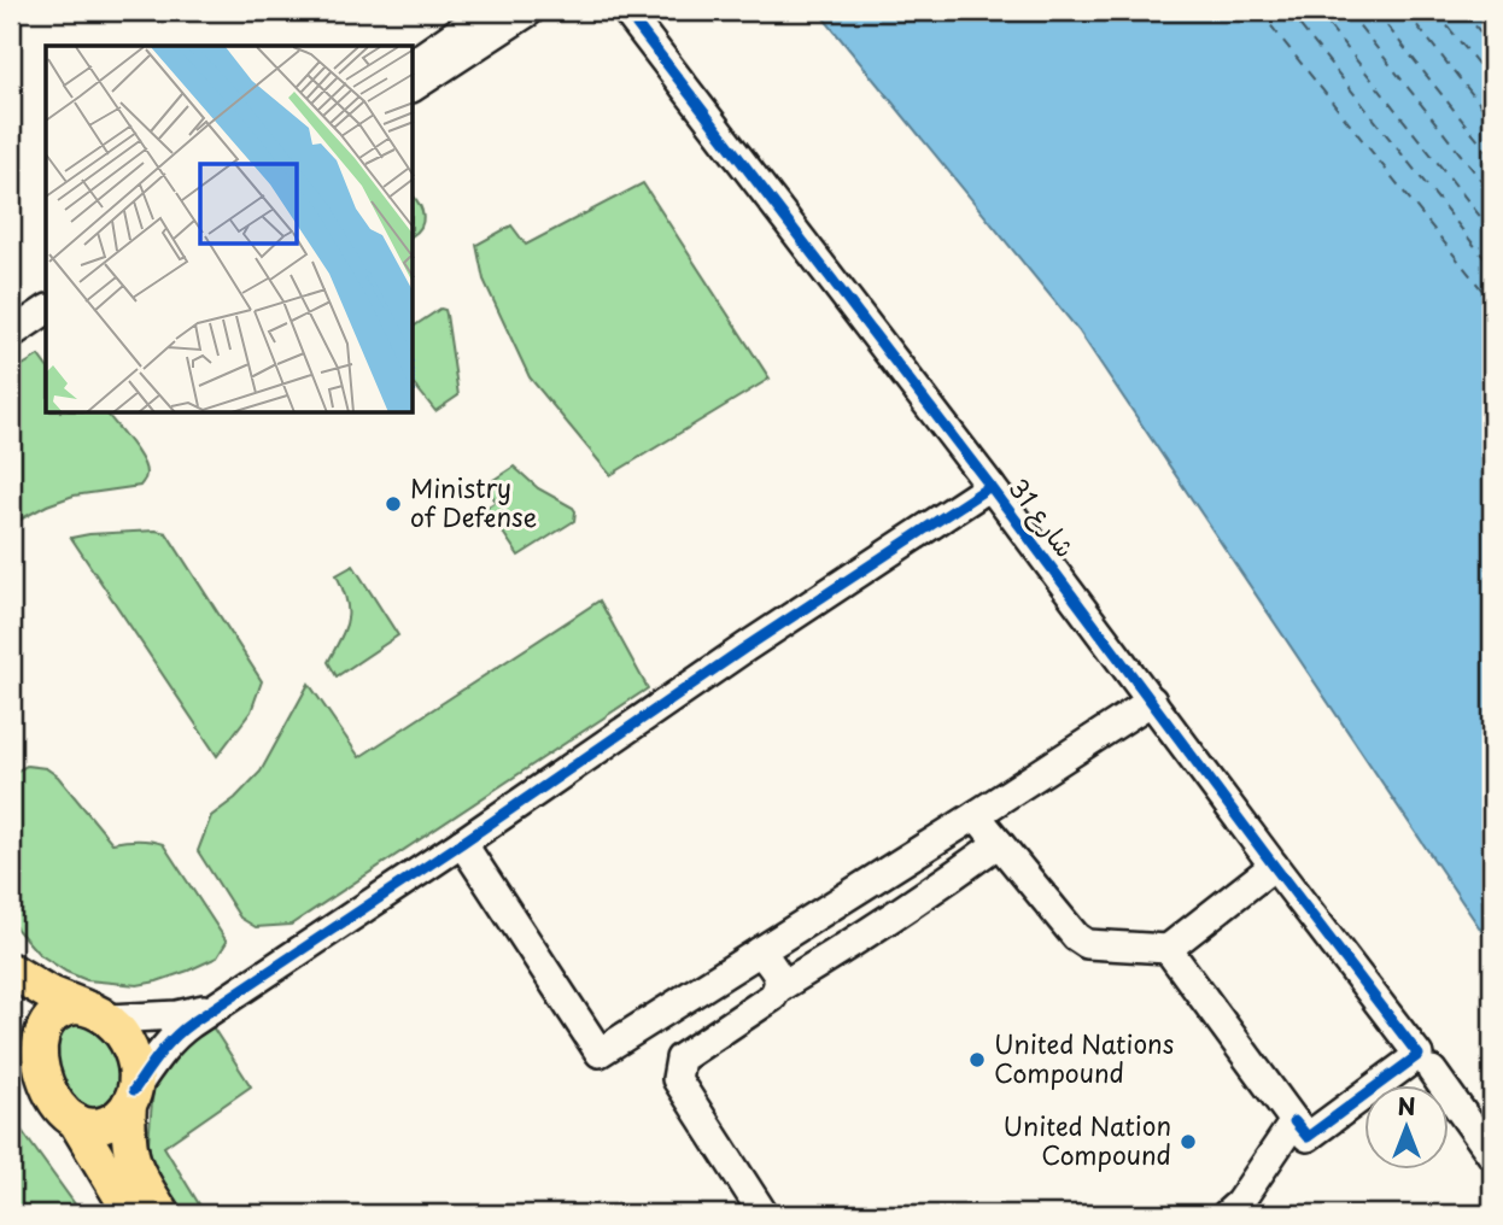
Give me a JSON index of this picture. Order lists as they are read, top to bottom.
{
  "streets": {
    "street": ["شارع 31"]
  },
  "places": ["Ministry of Defense", "United Nations Compound", "United Nation Compound"],
  "north": "top"
}
